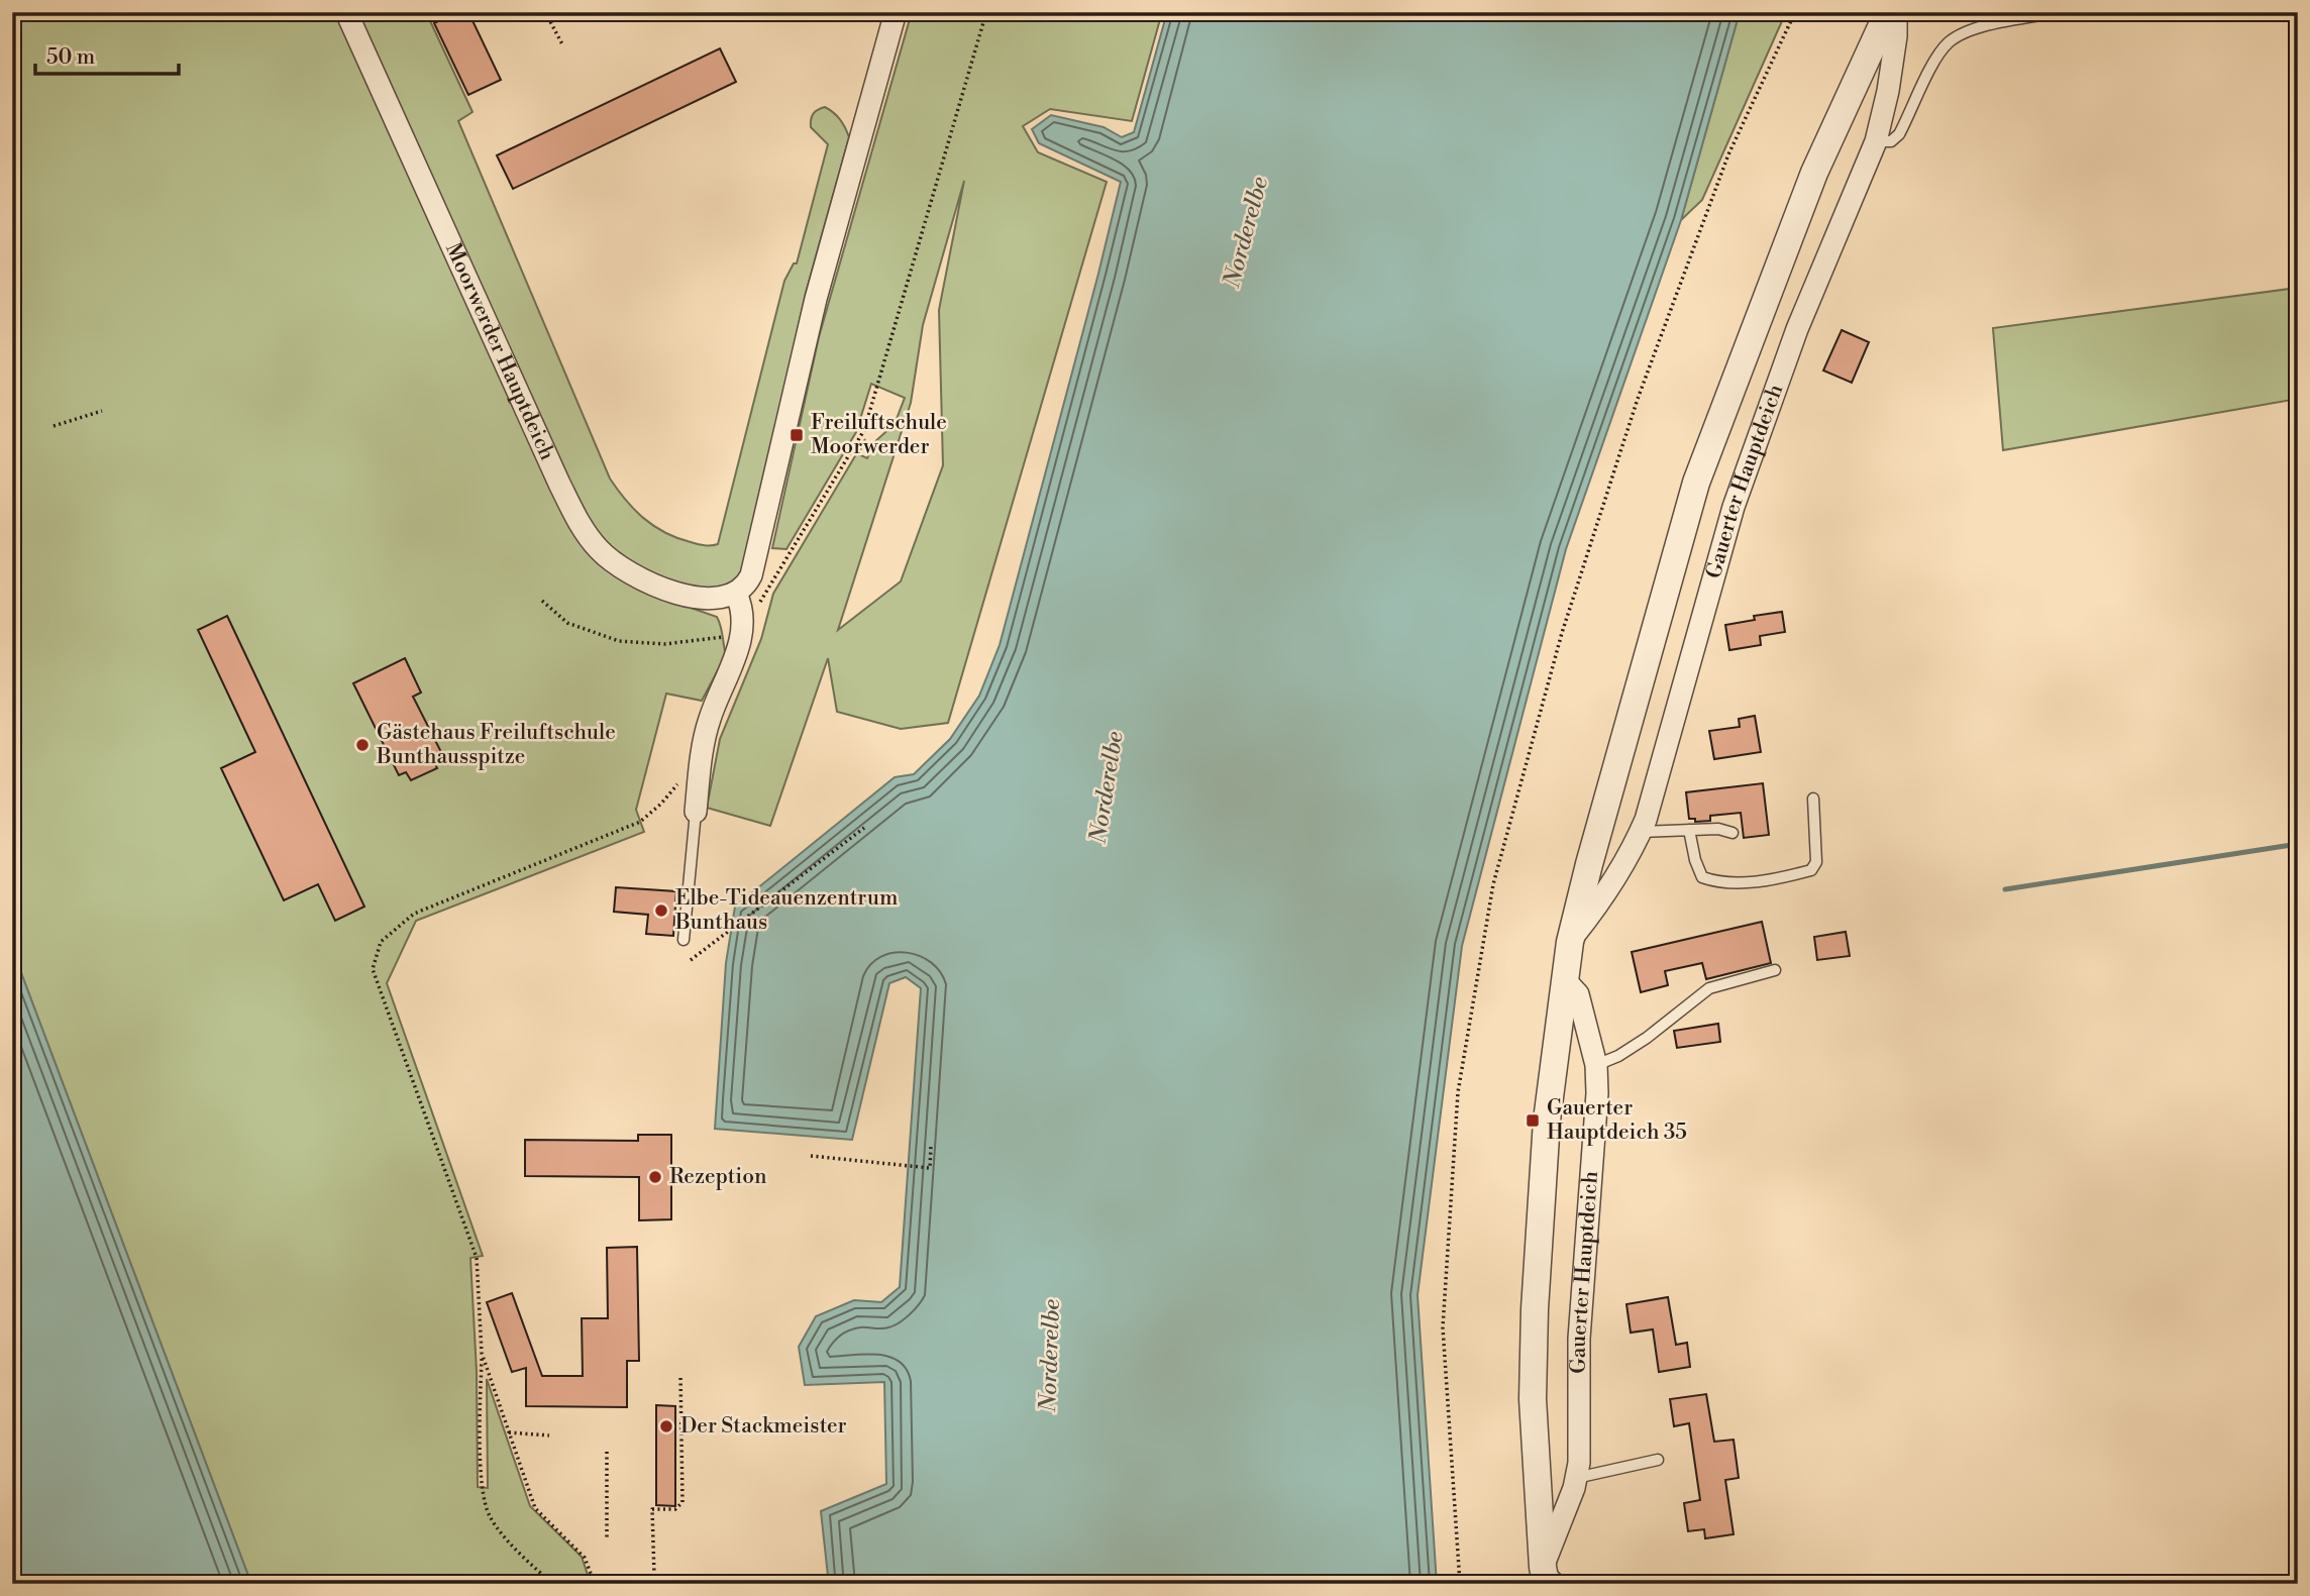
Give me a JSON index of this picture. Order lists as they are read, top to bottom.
{
  "streets": {
    "street": ["Moorwerder Hauptdeich", "Gauerter Hauptdeich"]
  },
  "water": ["Norderelbe"],
  "places": {
    "transit": ["Freiluftschule Moorwerder", "Gauerter Hauptdeich 35"],
    "other": [
      "Gästehaus Freiluftschule Bunthausspitze",
      "Elbe-Tideauenzentrum Bunthaus",
      "Rezeption",
      "Der Stackmeister"
    ]
  },
  "scale_bar": "50 m"
}
